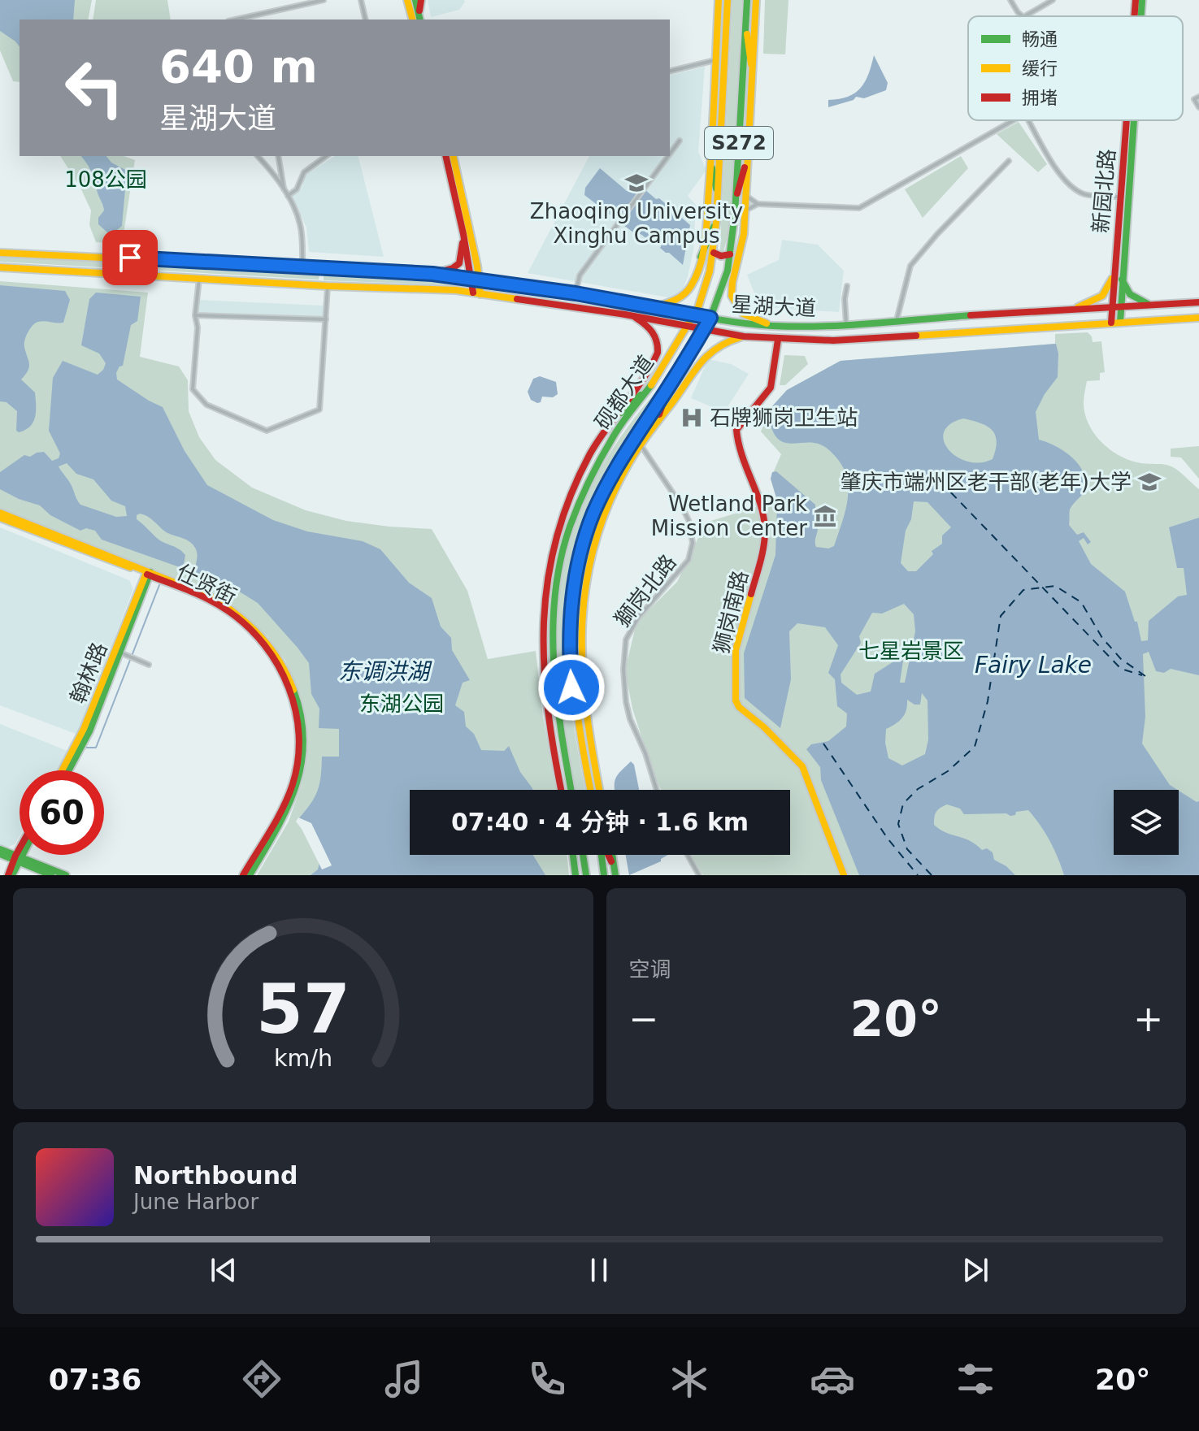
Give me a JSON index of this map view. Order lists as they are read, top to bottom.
{
  "streets": {
    "main road": [
      "S272",
      "新园北路",
      "星湖大道",
      "砚都大道",
      "仕贤街",
      "狮岗南路",
      "翰林路"
    ],
    "street": ["獅岗北路"]
  },
  "crossings": [
    ["新园北路", "星湖大道"],
    ["星湖大道", "砚都大道"],
    ["星湖大道", "狮岗南路"],
    ["仕贤街", "翰林路"]
  ],
  "water": ["Fairy Lake", "东调洪湖"],
  "parks": ["108公园", "七星岩景区", "东湖公园"],
  "places": {
    "school or university": ["Zhaoqing University Xinghu Campus", "肇庆市端州区老干部(老年)大学"],
    "hospital": ["石牌狮岗卫生站"],
    "museum": ["Wetland Park Mission Center"]
  },
  "legend": ["畅通", "缓行", "拥堵"],
  "page": {
    "turn": ["640 m", "星湖大道"],
    "limit": "60",
    "trip": "07:40 · 4 分钟 · 1.6 km",
    "tile": "空调",
    "heat": ["−", "20°", "+"],
    "song": ["Northbound", "June Harbor"],
    "tabs": ["07:36", "20°"],
    "gauge": ["57", "km/h"]
  }
}
